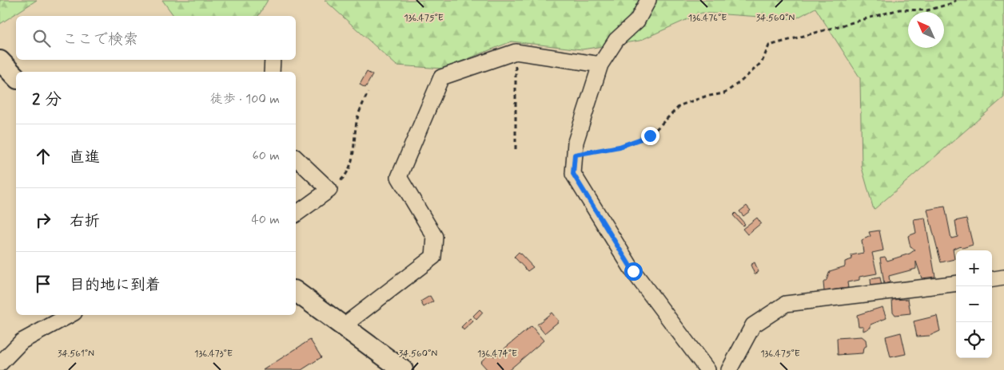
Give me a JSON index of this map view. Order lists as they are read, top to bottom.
{
  "north": "top left",
  "page": {
    "search": "ここで検索",
    "heading": ["2 分", "徒歩 · 100 m"],
    "list": [
      ["直進", "60 m"],
      ["右折", "40 m"],
      "目的地に到着"
    ],
    "map_buttons": ["+", "−"]
  },
  "coordinates": [
    "136.475°E",
    "136.476°E",
    "34.560°N",
    "34.561°N",
    "136.473°E",
    "136.474°E"
  ]
}
